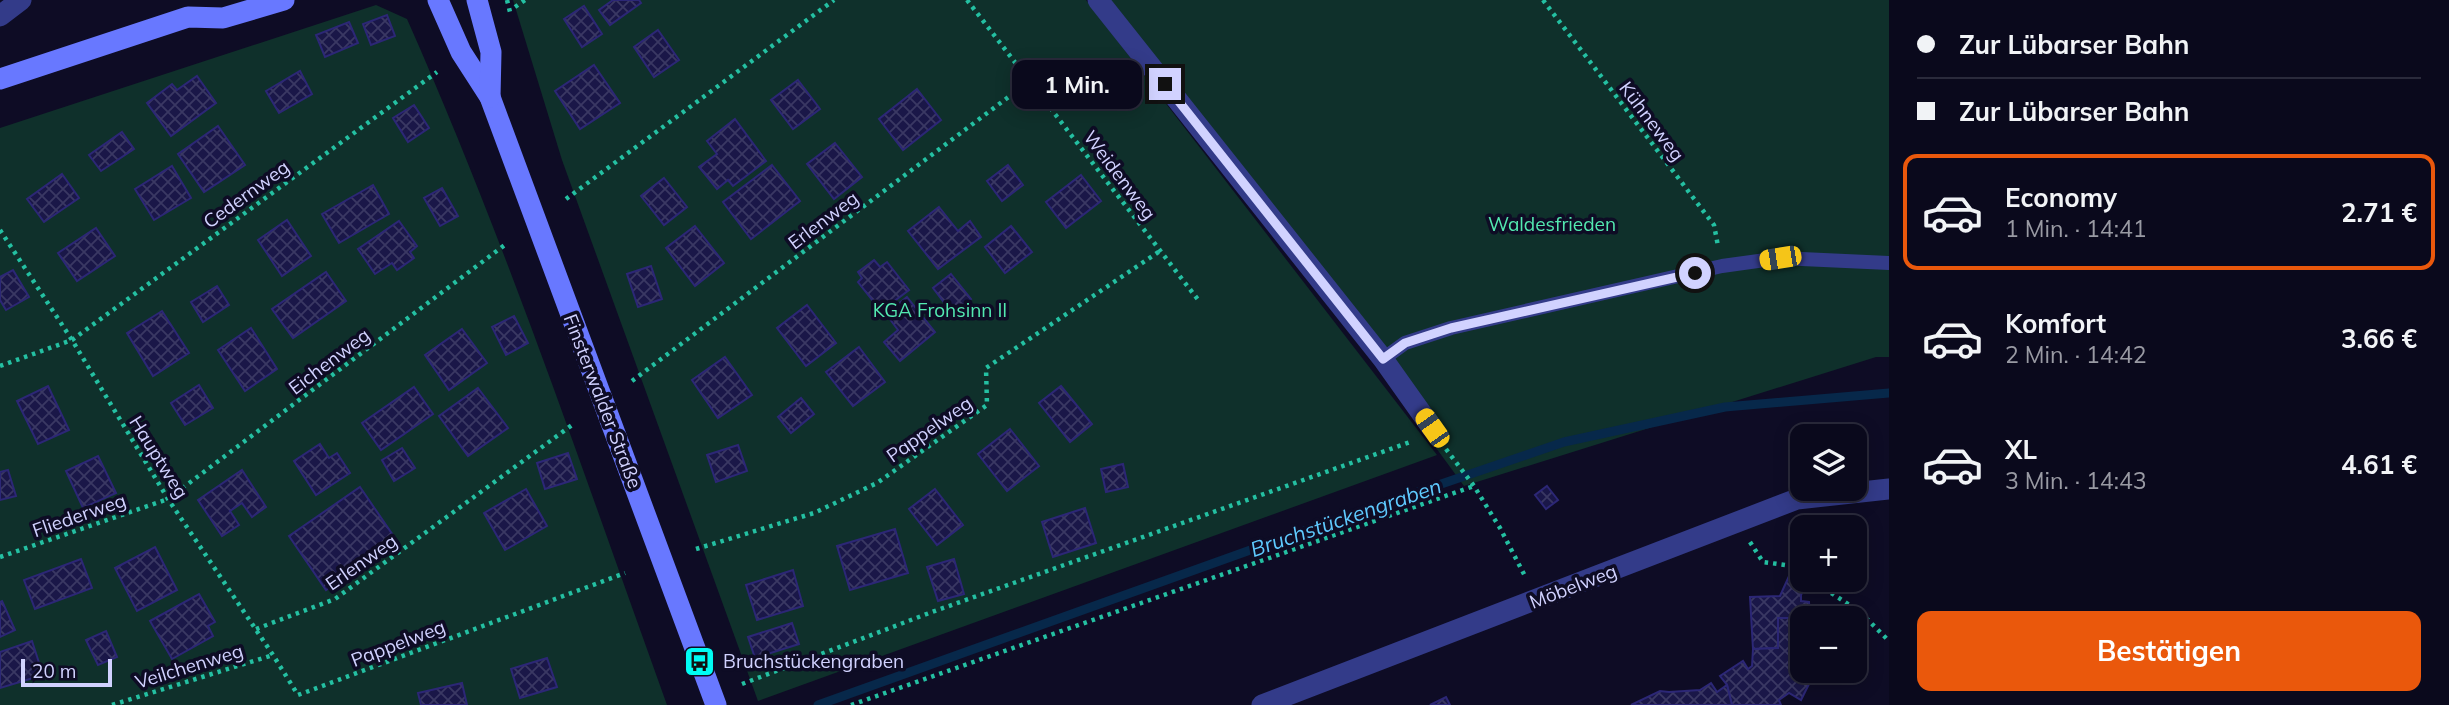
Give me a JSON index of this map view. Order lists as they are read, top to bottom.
{
  "streets": {
    "street": ["Finsterwalder Straße", "Möbelweg"],
    "path": [
      "Kühneweg",
      "Weidenweg",
      "Cedernweg",
      "Erlenweg",
      "Eichenweg",
      "Pappelweg",
      "Hauptweg",
      "Fliederweg",
      "Veilchenweg"
    ]
  },
  "crossings": [
    ["Weidenweg", "Erlenweg"],
    ["Weidenweg", "Pappelweg"],
    ["Cedernweg", "Hauptweg"],
    ["Erlenweg", "Hauptweg"],
    ["Eichenweg", "Hauptweg"],
    ["Eichenweg", "Fliederweg"],
    ["Pappelweg", "Hauptweg"],
    ["Hauptweg", "Fliederweg"],
    ["Hauptweg", "Veilchenweg"]
  ],
  "water": ["Bruchstückengraben"],
  "parks": ["Waldesfrieden", "KGA Frohsinn II"],
  "places": {
    "bus stop": ["Bruchstückengraben"]
  },
  "scale_bar": "20 m",
  "page": {
    "banner": ["Zur Lübarser Bahn", "Zur Lübarser Bahn"],
    "bubble": "1 Min.",
    "list": [
      {
        "name": "Economy",
        "note": "1 Min. · 14:41",
        "value": "2.71 €"
      },
      {
        "name": "Komfort",
        "note": "2 Min. · 14:42",
        "value": "3.66 €"
      },
      {
        "name": "XL",
        "note": "3 Min. · 14:43",
        "value": "4.61 €"
      }
    ],
    "map_buttons": ["+", "−"],
    "buttons": "Bestätigen",
    "scale": "20 m"
  }
}
